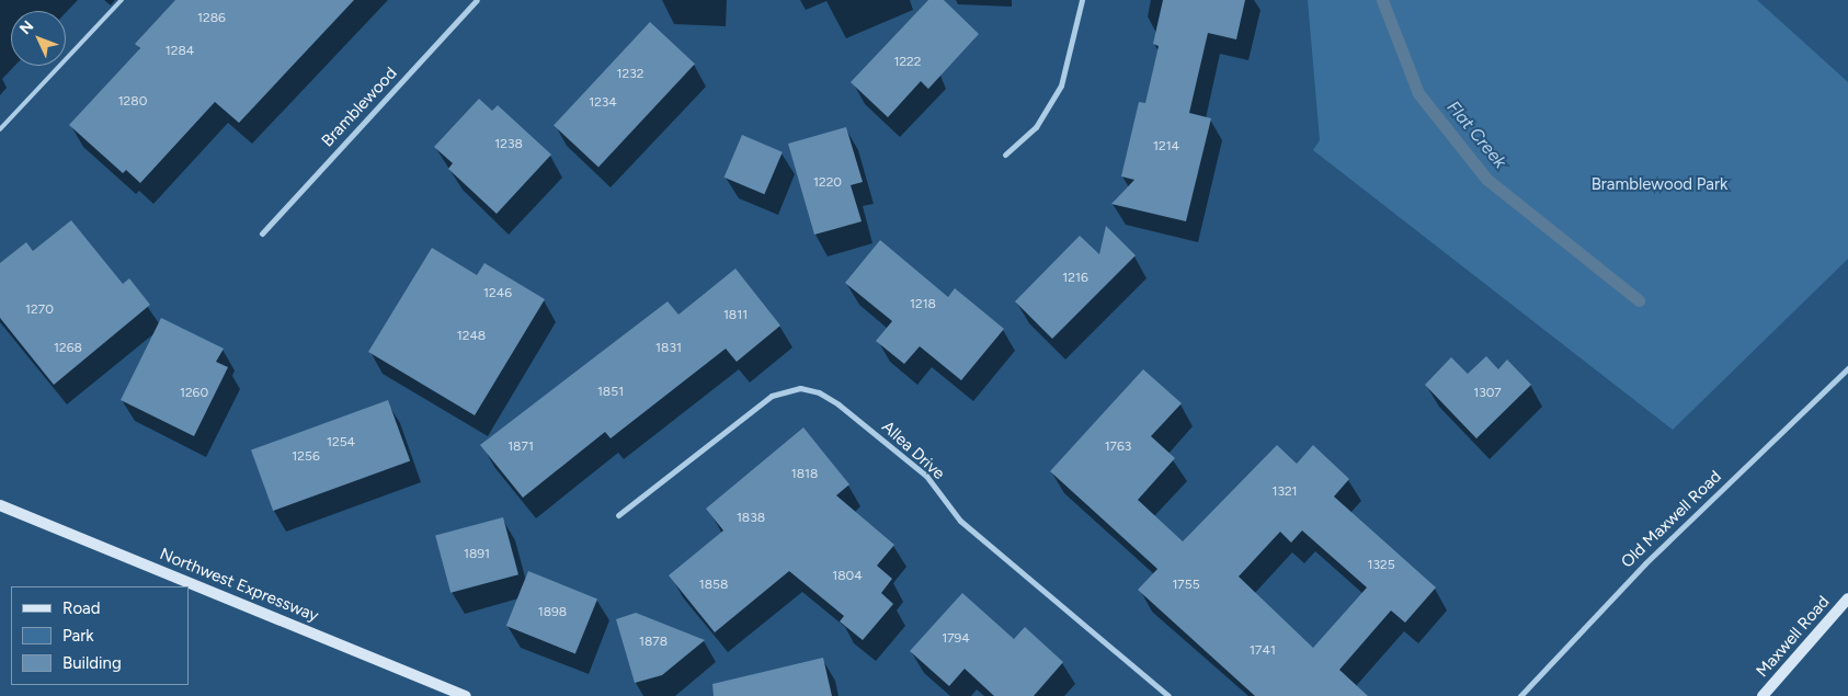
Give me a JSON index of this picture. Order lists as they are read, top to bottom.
{
  "streets": {
    "main road": ["Northwest Expressway", "Maxwell Road"],
    "street": ["Bramblewood", "Allea Drive", "Old Maxwell Road"]
  },
  "water": ["Flat Creek"],
  "parks": ["Bramblewood Park"],
  "house_numbers": [
    "1286",
    "1284",
    "1222",
    "1232",
    "1280",
    "1234",
    "1238",
    "1214",
    "1220",
    "1216",
    "1246",
    "1218",
    "1270",
    "1811",
    "1248",
    "1268",
    "1831",
    "1851",
    "1260",
    "1307",
    "1254",
    "1871",
    "1763",
    "1256",
    "1818",
    "1321",
    "1838",
    "1891",
    "1325",
    "1804",
    "1858",
    "1755",
    "1898",
    "1794",
    "1878",
    "1741"
  ],
  "legend": ["Road", "Park", "Building"],
  "north": "top left"
}
